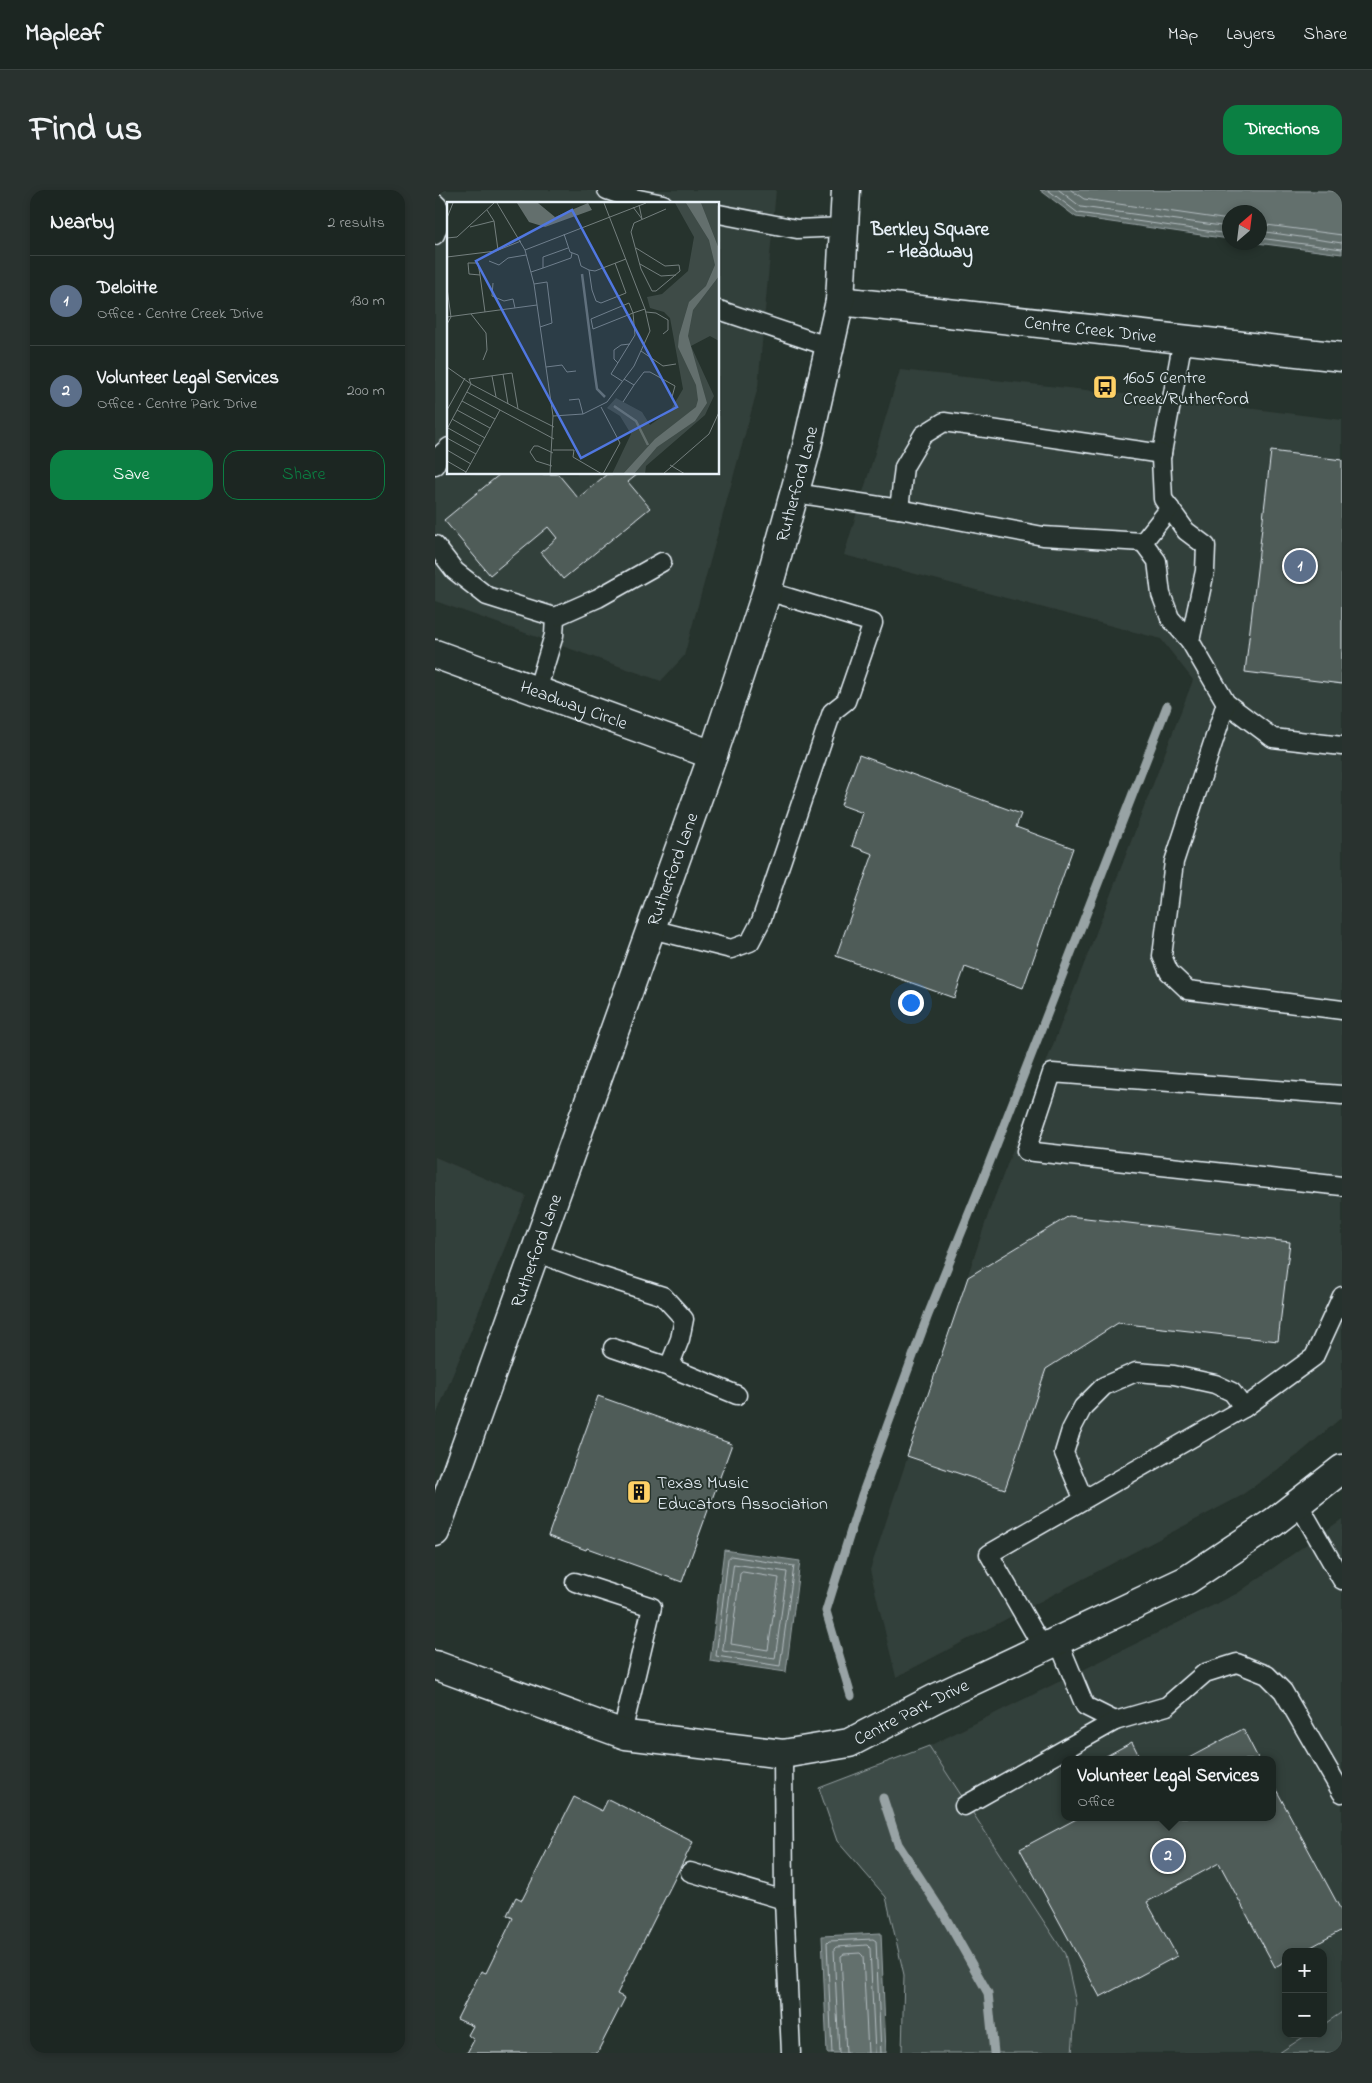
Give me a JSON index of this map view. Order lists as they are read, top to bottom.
{
  "streets": {
    "street": [
      "Centre Creek Drive",
      "Rutherford Lane",
      "Headway Circle",
      "Centre Park Drive"
    ]
  },
  "crossings": [
    ["Centre Creek Drive", "Rutherford Lane"],
    ["Rutherford Lane", "Headway Circle"]
  ],
  "districts": ["Berkley Square - Headway"],
  "places": {
    "bus stop": ["1605 Centre Creek/Rutherford"],
    "building": ["Texas Music Educators Association"]
  },
  "north": "top right",
  "page": {
    "header": "Mapleaf",
    "nav": ["Map", "Layers", "Share"],
    "title": "Find us",
    "buttons": [
      "Directions",
      ["Save", "Share"]
    ],
    "heading": ["Nearby", "2 results"],
    "list": [
      {
        "mark": "1",
        "name": "Deloitte",
        "note": "Office · Centre Creek Drive",
        "value": "130 m"
      },
      {
        "mark": "2",
        "name": "Volunteer Legal Services",
        "note": "Office · Centre Park Drive",
        "value": "200 m"
      }
    ],
    "pins": ["1", "2"],
    "popup": ["Volunteer Legal Services", "Office"],
    "map_buttons": ["+", "−"]
  }
}
